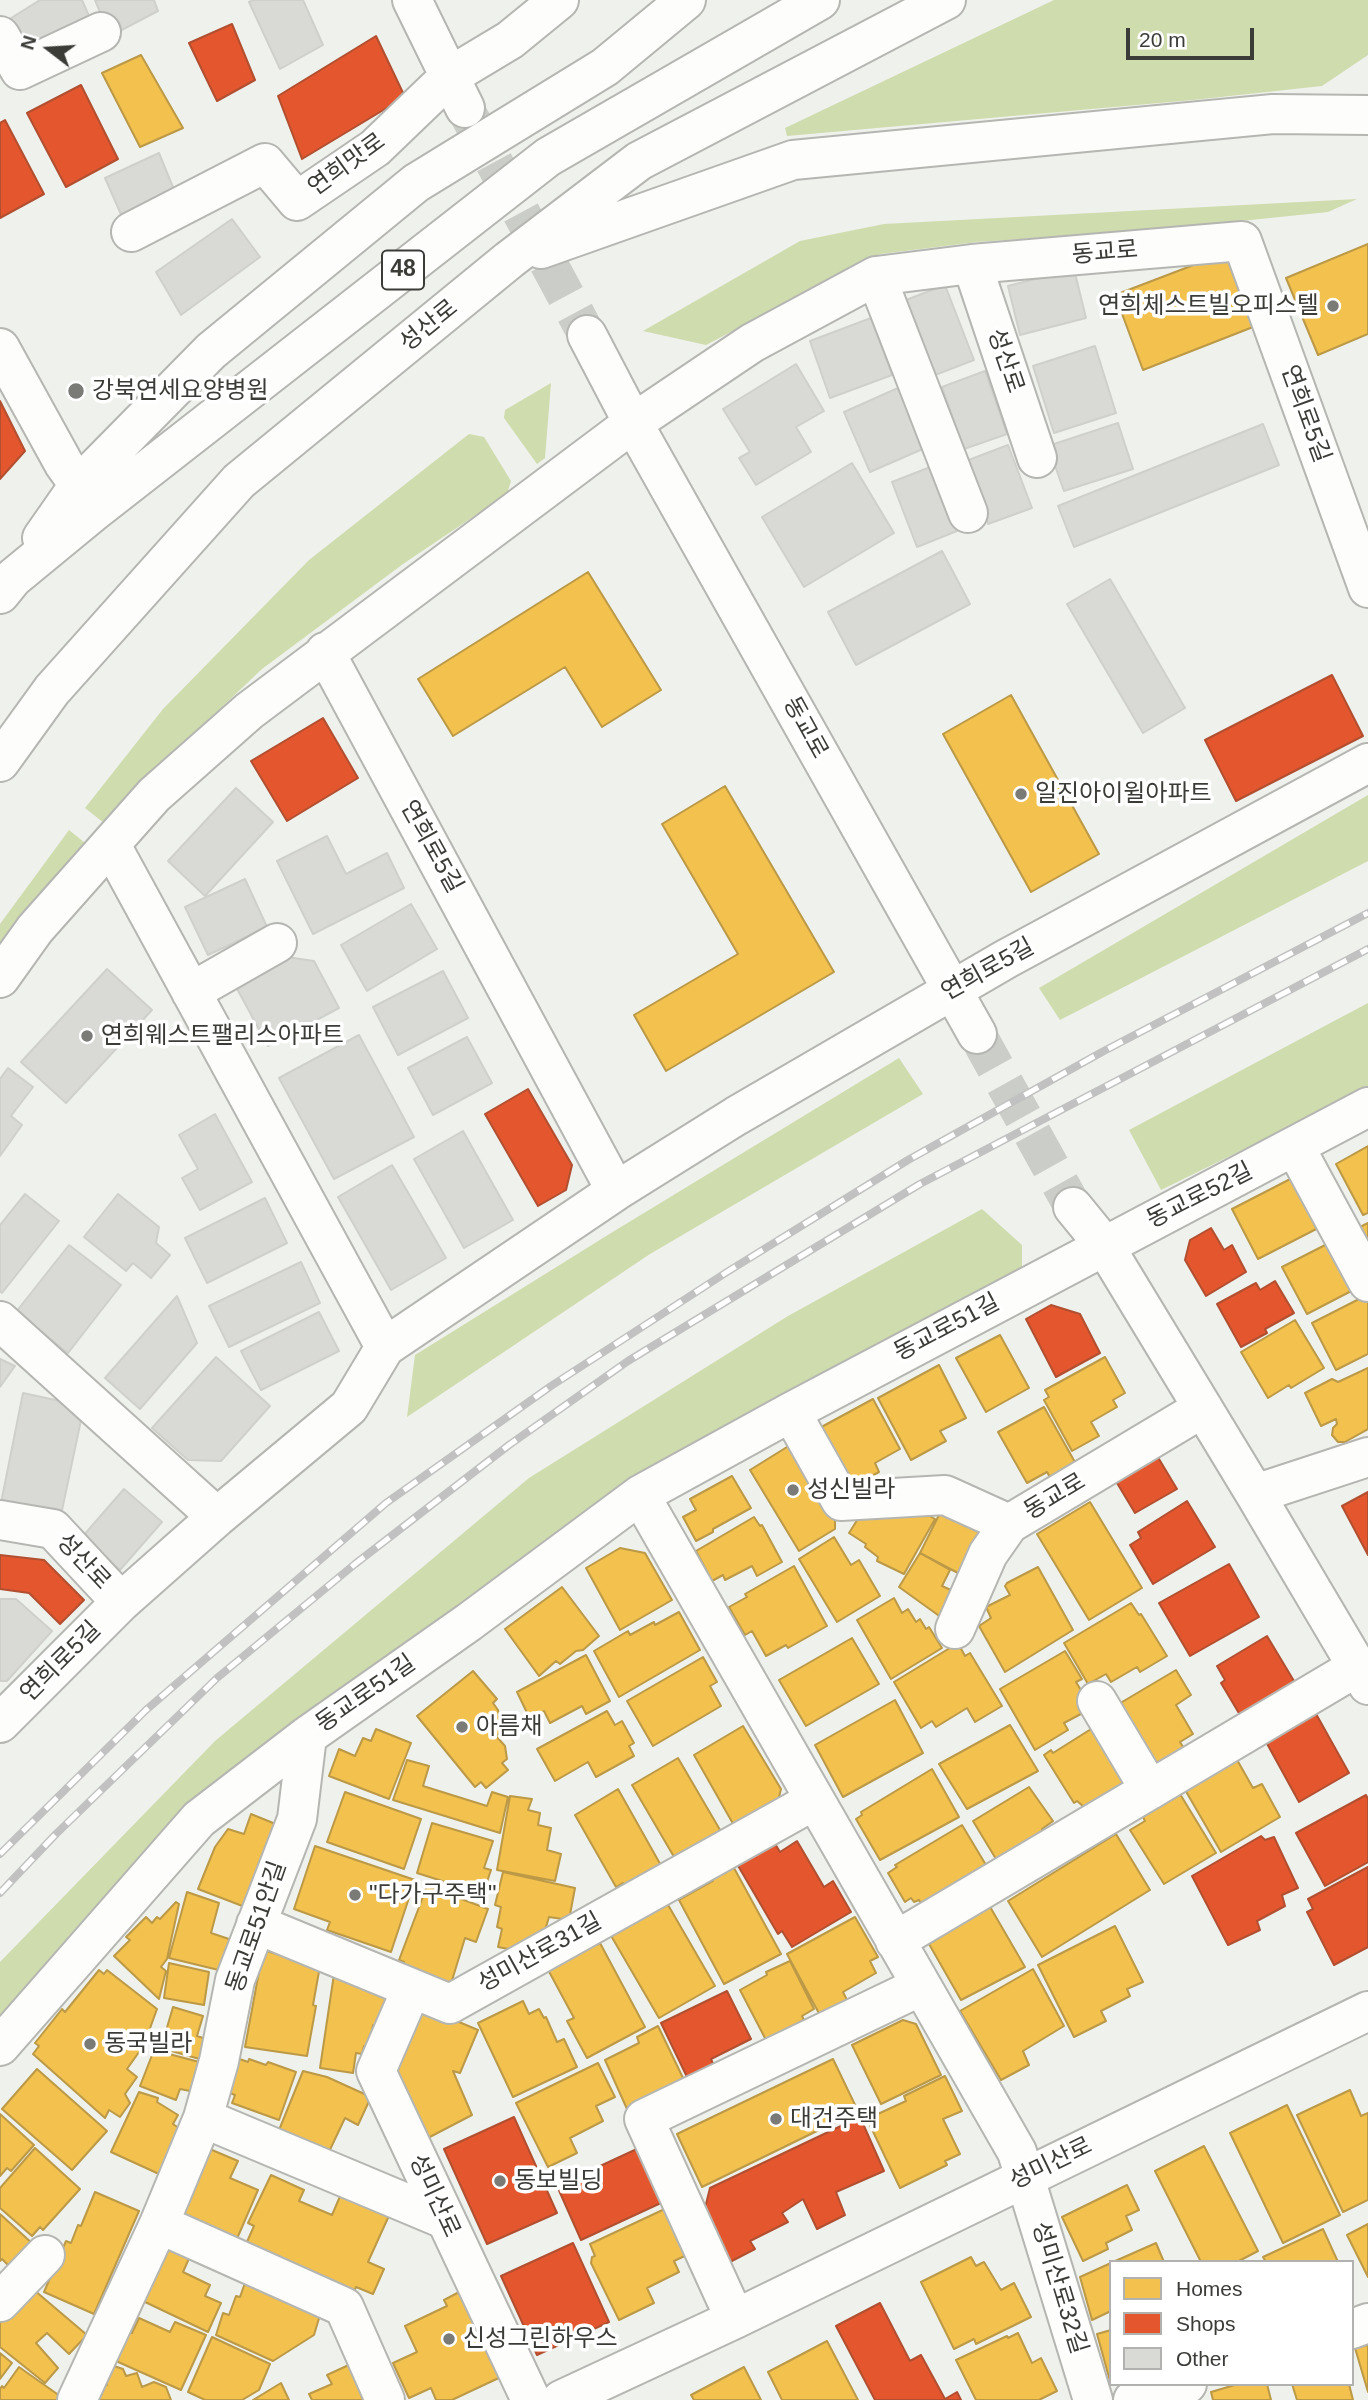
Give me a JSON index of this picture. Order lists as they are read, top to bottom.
{
  "streets": {
    "street": [
      "연희맛로",
      "동교로",
      "48",
      "성산로",
      "연희로5길",
      "동교로52길",
      "동교로51길",
      "동교로51안길",
      "성미산로31길",
      "성미산로",
      "성미산로32길"
    ]
  },
  "crossings": [
    ["동교로", "성산로"],
    ["동교로", "연희로5길"],
    ["성산로", "연희로5길"],
    ["동교로52길", "동교로51길"],
    ["동교로51길", "동교로51안길"],
    ["동교로51안길", "성미산로31길"],
    ["성미산로31길", "성미산로"],
    ["성미산로", "성미산로32길"]
  ],
  "places": [
    "연희체스트빌오피스텔",
    "강북연세요양병원",
    "일진아이윌아파트",
    "연희웨스트팰리스아파트",
    "성신빌라",
    "아름채",
    "\"다가구주택\"",
    "동국빌라",
    "대건주택",
    "동보빌딩",
    "신성그린하우스"
  ],
  "legend": ["Homes", "Shops", "Other"],
  "scale_bar": "20 m",
  "north": "left"
}
